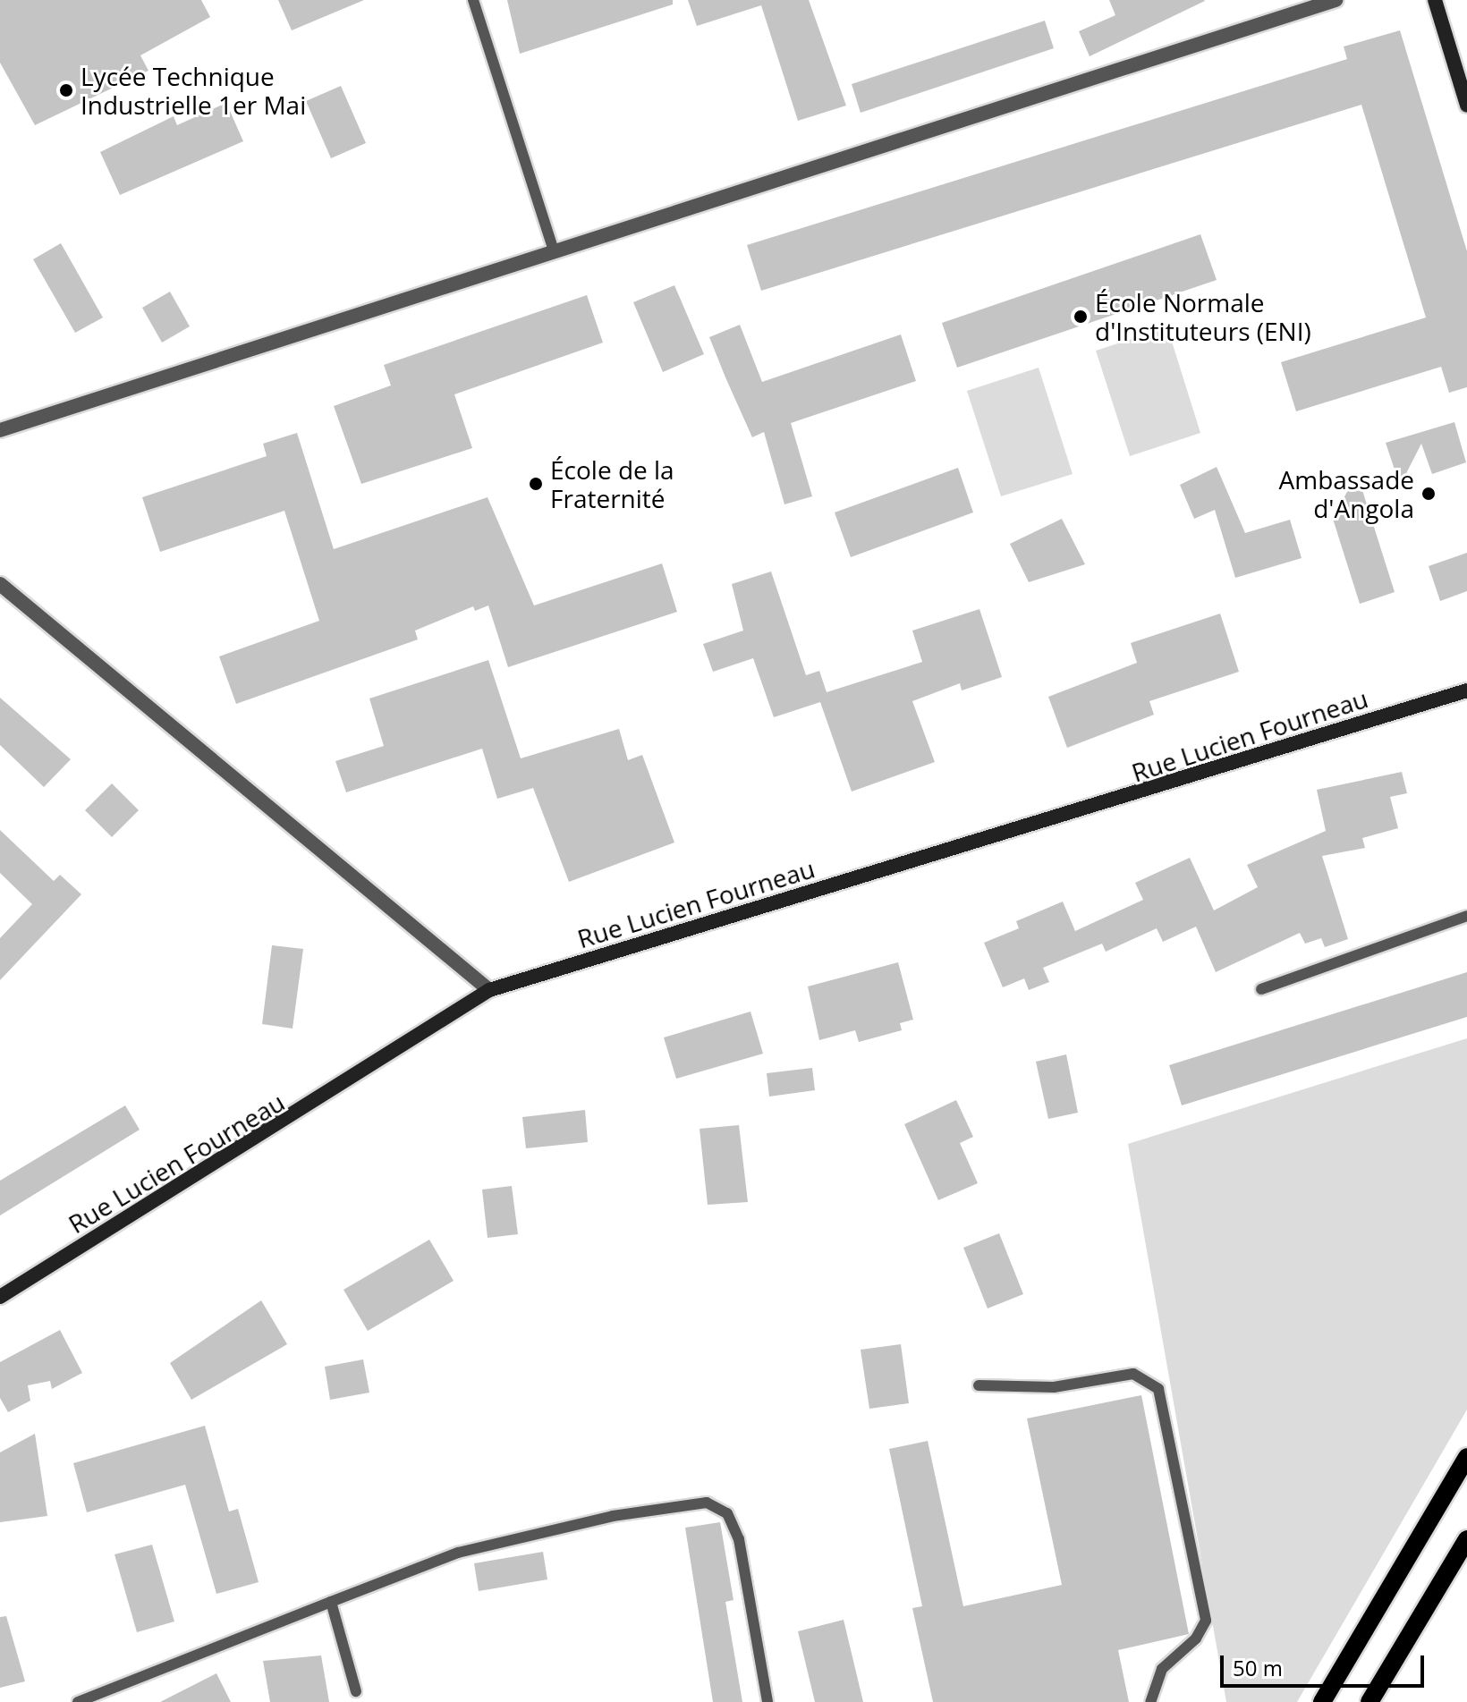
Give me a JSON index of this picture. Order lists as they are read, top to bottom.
{
  "streets": {
    "street": ["Rue Lucien Fourneau"]
  },
  "places": [
    "Lycée Technique Industrielle 1er Mai",
    "École Normale d'Instituteurs (ENI)",
    "École de la Fraternité",
    "Ambassade d'Angola"
  ],
  "scale_bar": "50 m"
}
